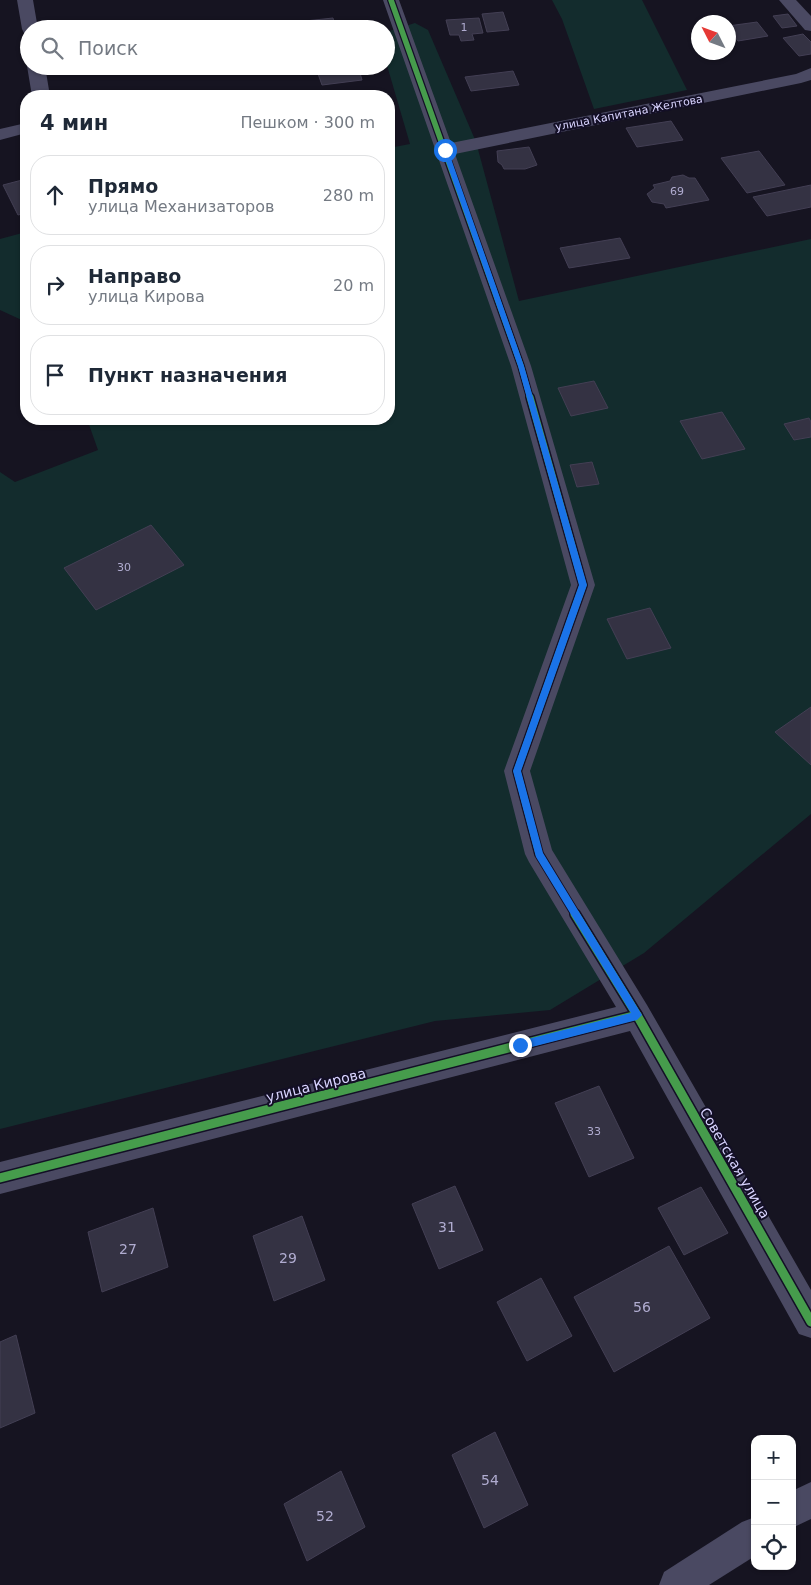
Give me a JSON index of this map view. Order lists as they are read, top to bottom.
{
  "streets": {
    "street": ["улица Капитана Желтова", "улица Кирова", "Советская улица"]
  },
  "crossings": [
    ["улица Капитана Желтова", "Советская улица"],
    ["улица Кирова", "Советская улица"]
  ],
  "house_numbers": [
    "1",
    "69",
    "30",
    "33",
    "31",
    "27",
    "29",
    "56",
    "54",
    "52"
  ],
  "north": "top left",
  "page": {
    "search": "Поиск",
    "heading": ["4 мин", "Пешком · 300 m"],
    "list": [
      ["Прямо", "улица Механизаторов", "280 m"],
      ["Направо", "улица Кирова", "20 m"],
      "Пункт назначения"
    ],
    "map_buttons": ["+", "−"]
  }
}
